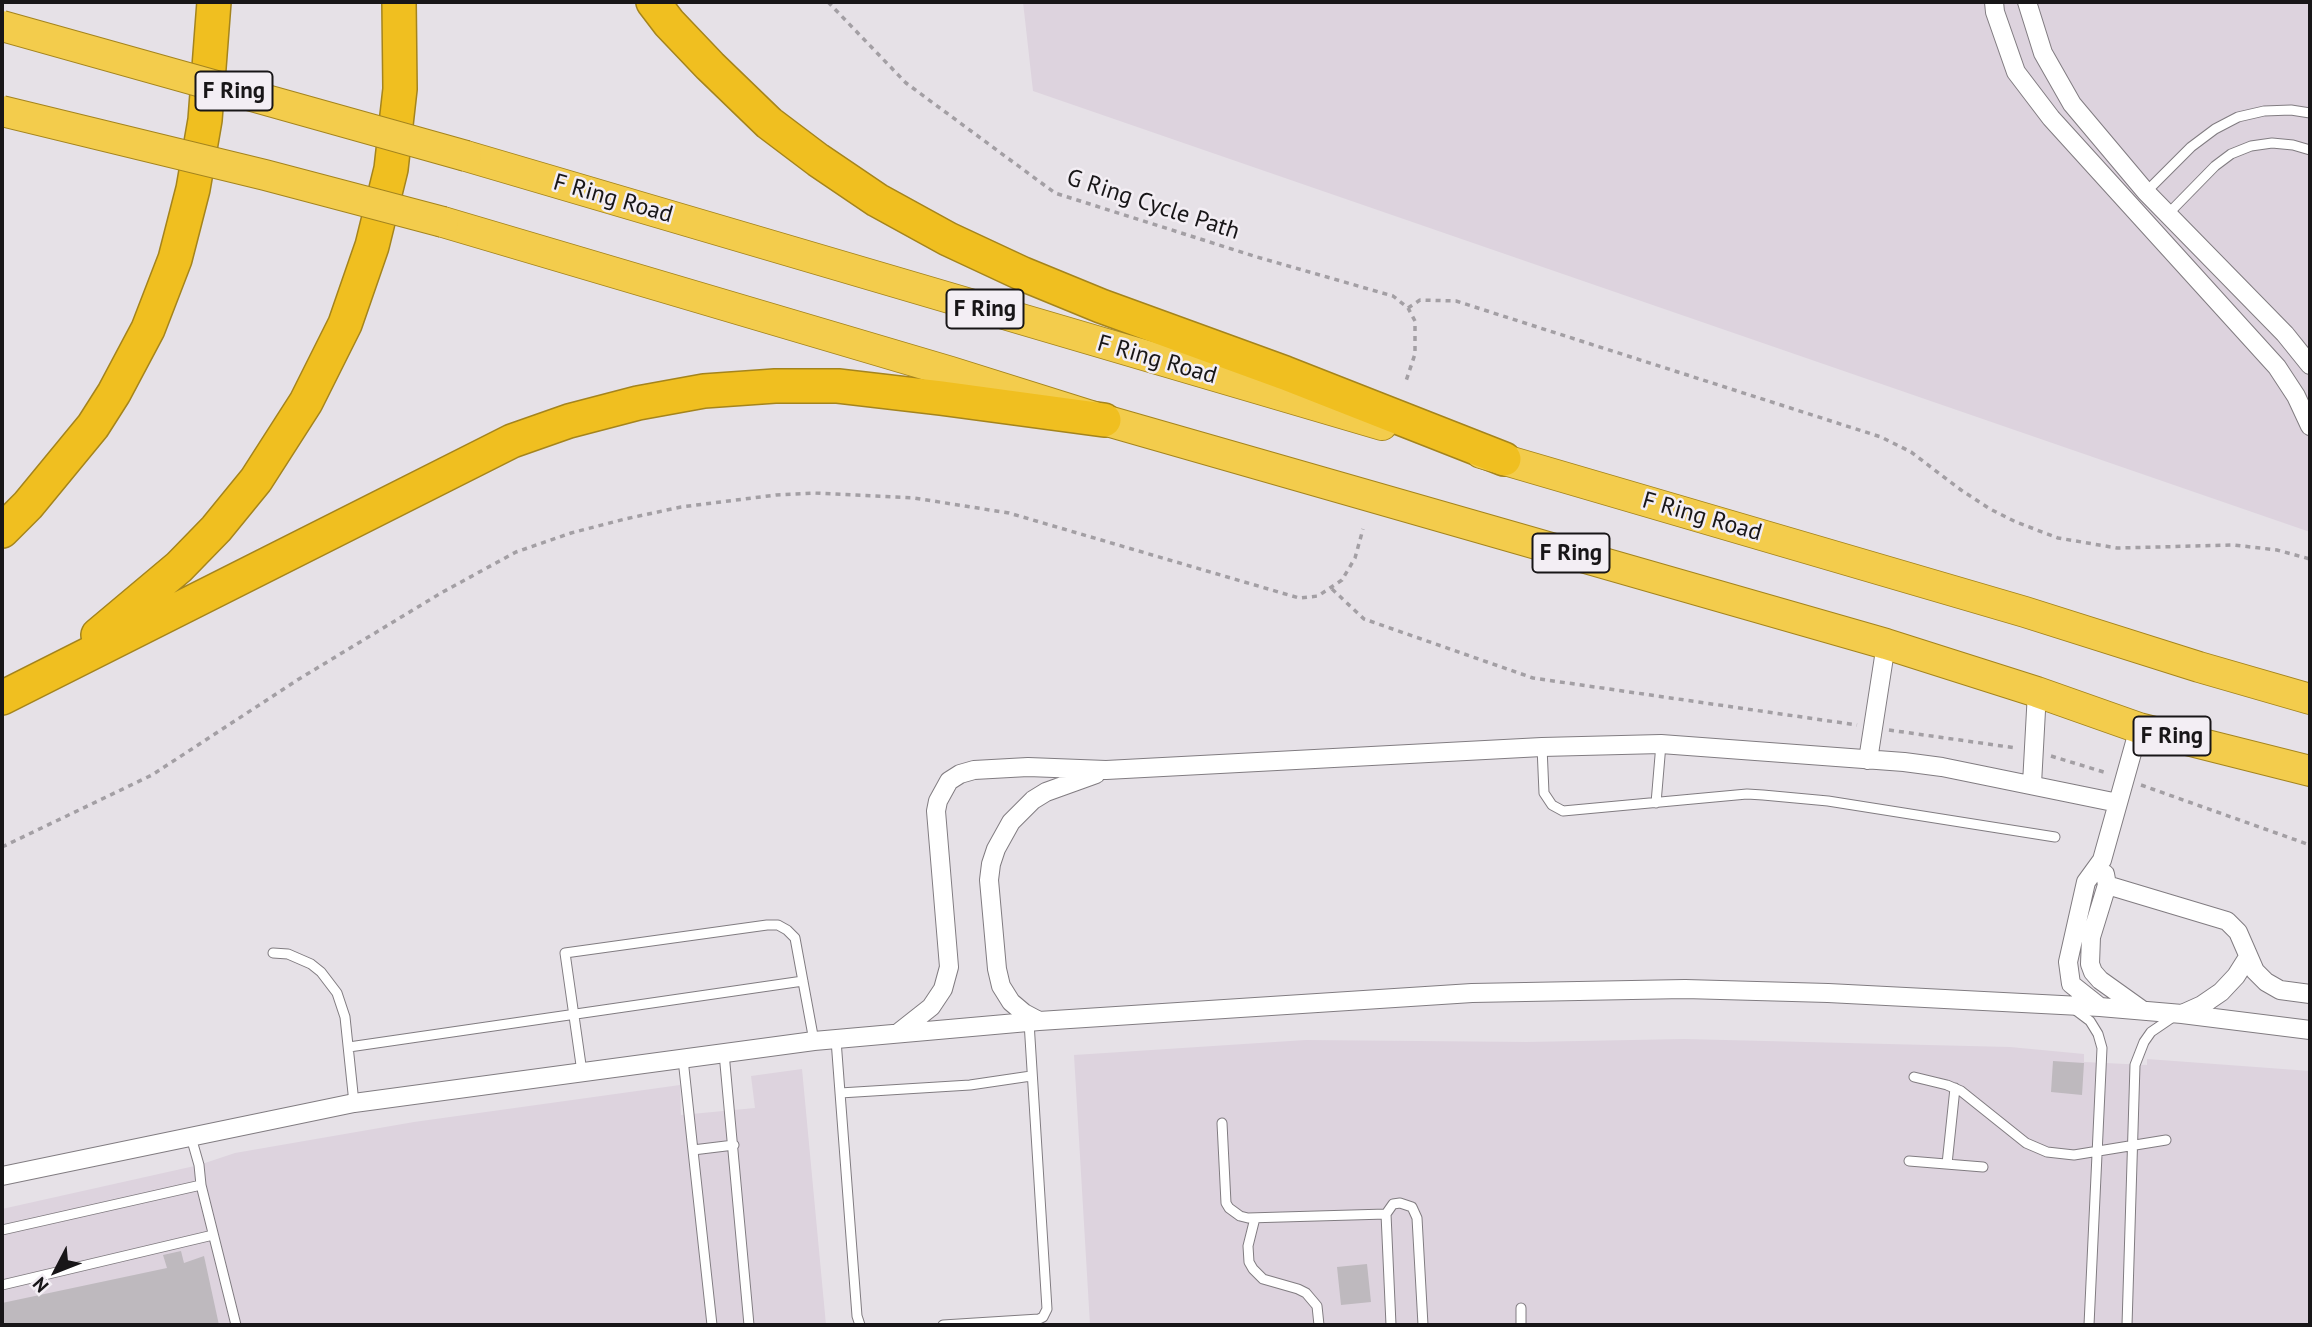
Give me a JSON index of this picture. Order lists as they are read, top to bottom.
{
  "streets": {
    "highway": ["F Ring", "F Ring Road"],
    "path": ["G Ring Cycle Path"]
  },
  "north": "bottom left"
}
